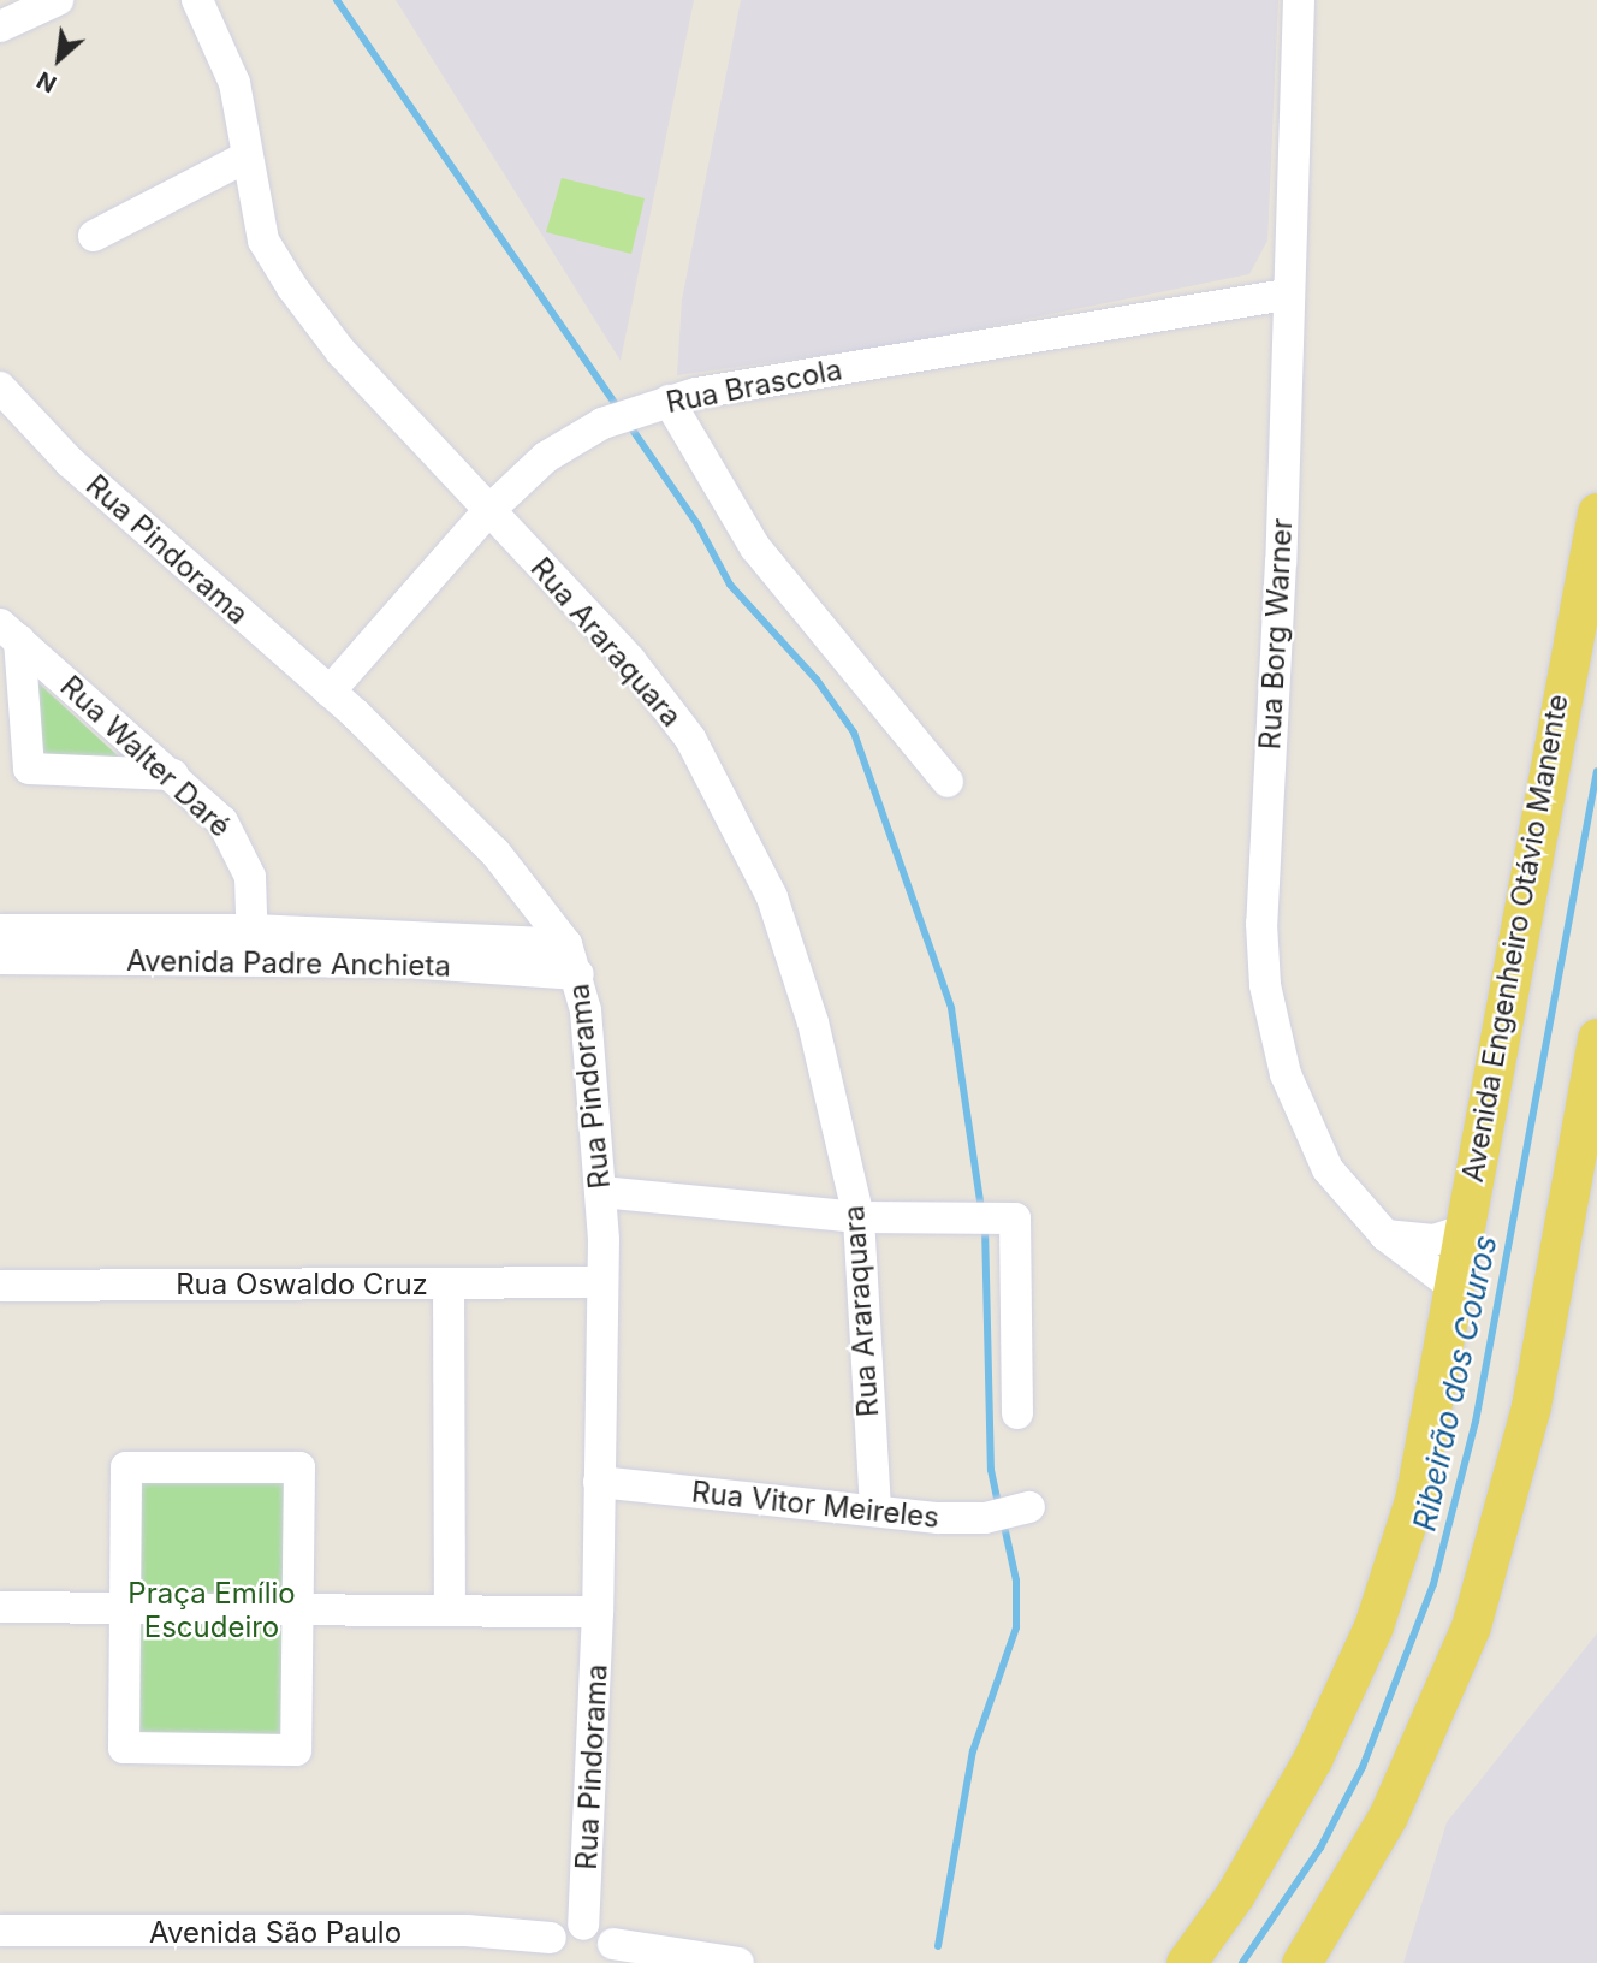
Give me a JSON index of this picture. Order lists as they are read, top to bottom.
{
  "streets": {
    "main road": ["Avenida Engenheiro Otávio Manente"],
    "street": [
      "Rua Brascola",
      "Rua Pindorama",
      "Rua Borg Warner",
      "Rua Araraquara",
      "Rua Walter Daré",
      "Avenida Padre Anchieta",
      "Rua Oswaldo Cruz",
      "Rua Vitor Meireles",
      "Avenida São Paulo"
    ]
  },
  "crossings": [
    ["Rua Brascola", "Rua Pindorama"],
    ["Rua Brascola", "Rua Borg Warner"],
    ["Rua Brascola", "Rua Araraquara"],
    ["Rua Pindorama", "Avenida Padre Anchieta"],
    ["Rua Pindorama", "Rua Oswaldo Cruz"],
    ["Rua Pindorama", "Rua Vitor Meireles"],
    ["Rua Borg Warner", "Avenida Engenheiro Otávio Manente"],
    ["Rua Araraquara", "Rua Vitor Meireles"],
    ["Rua Walter Daré", "Avenida Padre Anchieta"]
  ],
  "water": ["Ribeirão dos Couros"],
  "parks": ["Praça Emílio Escudeiro"],
  "north": "bottom left"
}
